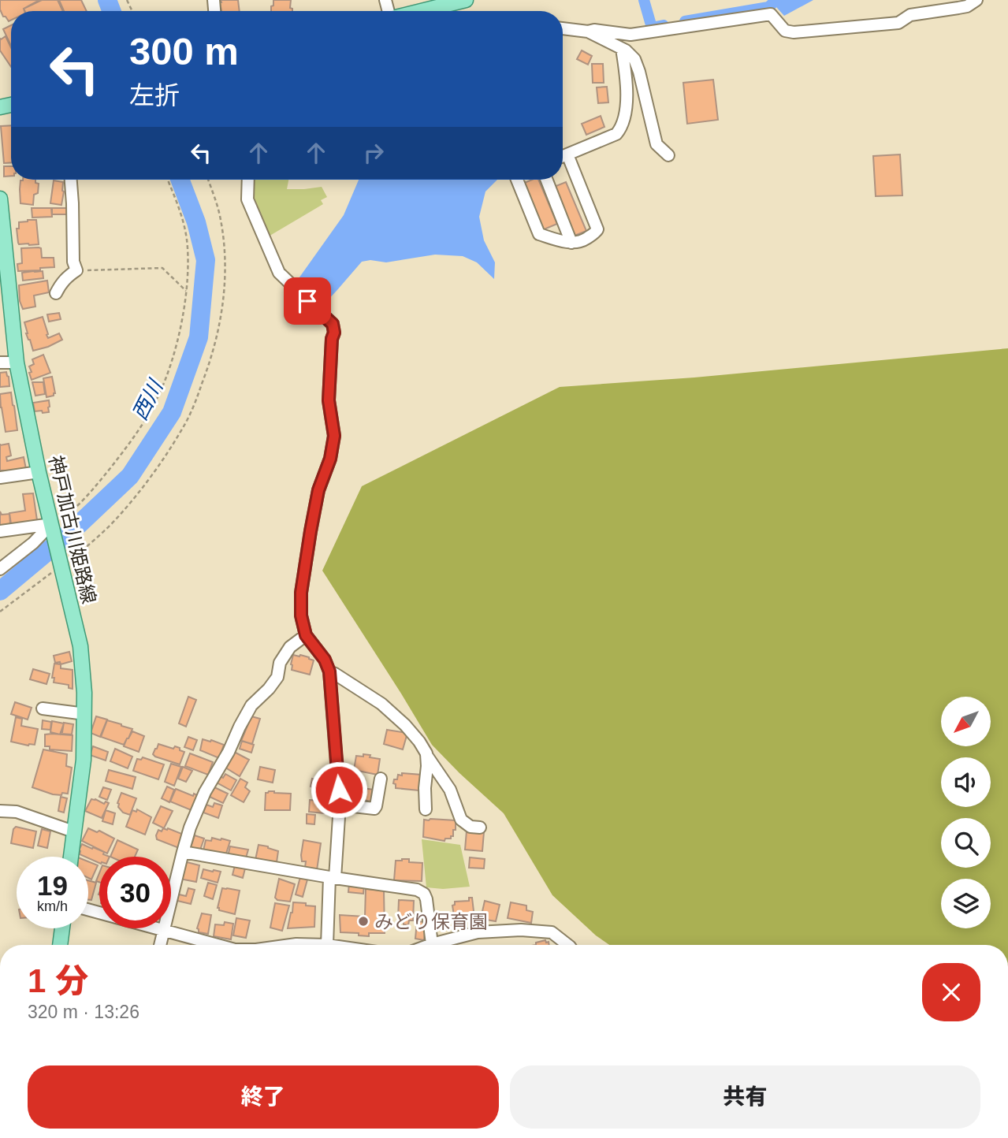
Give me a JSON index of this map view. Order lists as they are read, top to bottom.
{
  "streets": {
    "main road": ["神戸加古川姫路線"]
  },
  "water": ["西川"],
  "places": ["みどり保育園"],
  "north": "bottom left",
  "page": {
    "turn": ["300 m", "左折"],
    "speed": "19 km/h",
    "limit": "30",
    "heading": ["1 分", "320 m · 13:26"],
    "buttons": ["終了", "共有"]
  }
}
